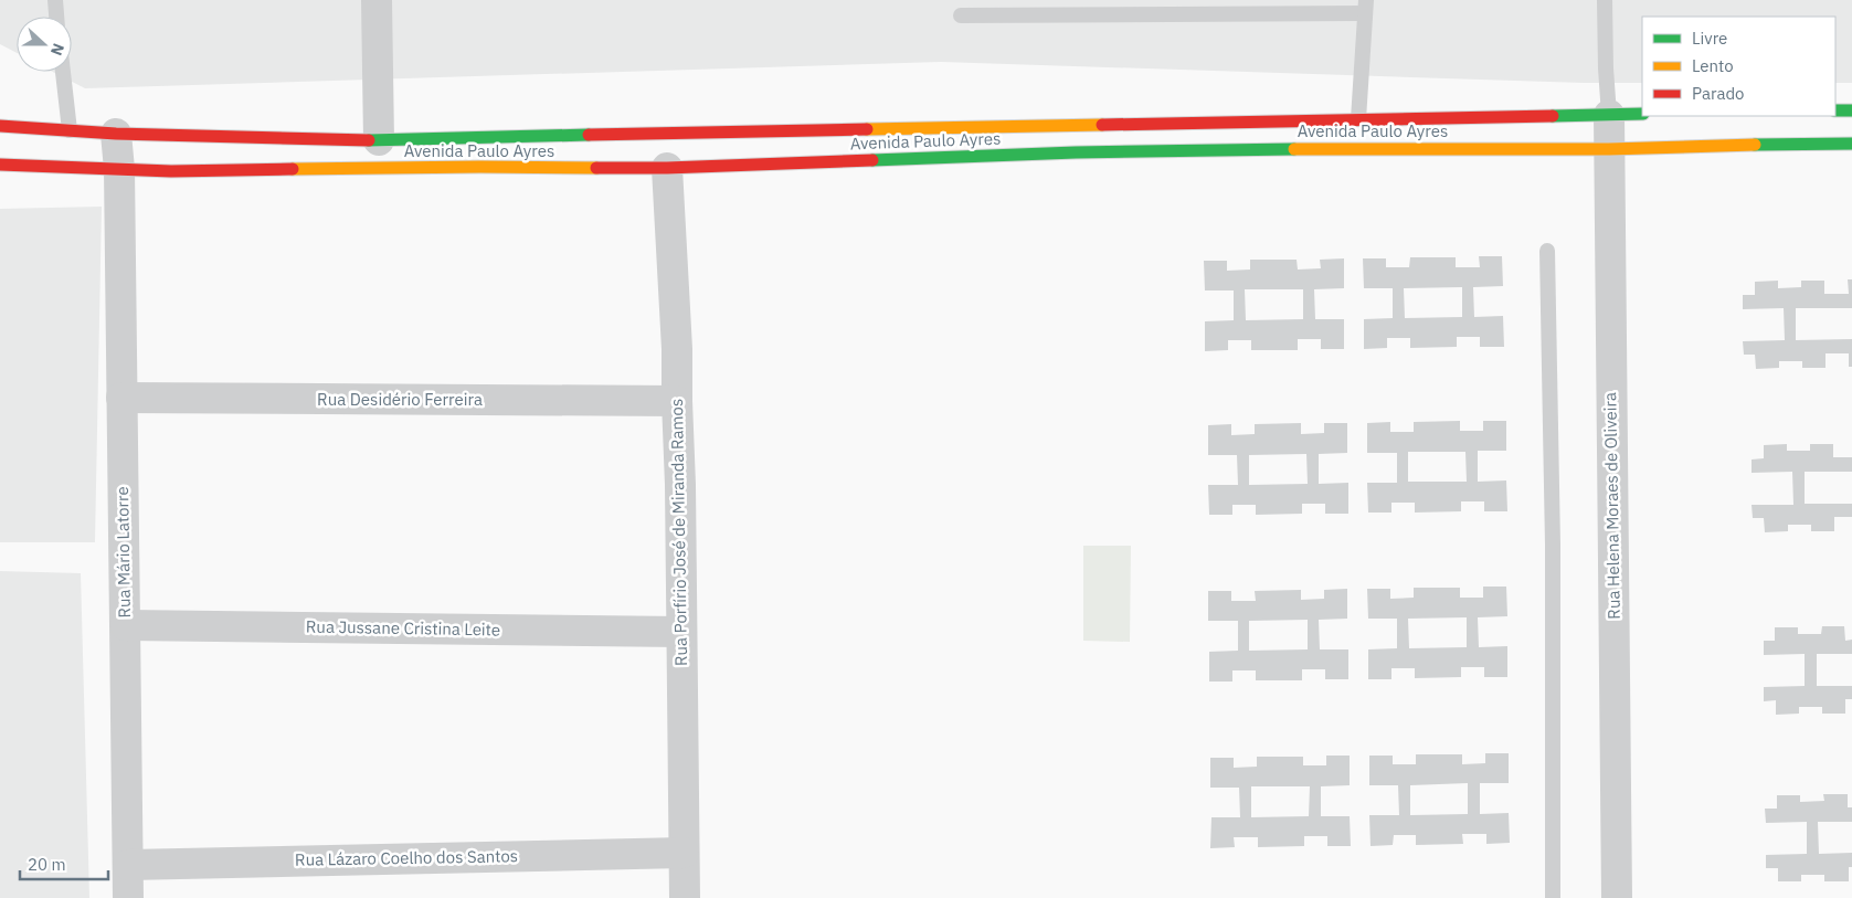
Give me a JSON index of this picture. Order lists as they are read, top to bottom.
{
  "streets": {
    "main road": ["Avenida Paulo Ayres"],
    "street": [
      "Rua Desidério Ferreira",
      "Rua Helena Moraes de Oliveira",
      "Rua Porfírio José de Miranda Ramos",
      "Rua Mário Latorre",
      "Rua Jussane Cristina Leite",
      "Rua Lázaro Coelho dos Santos"
    ]
  },
  "crossings": [
    ["Avenida Paulo Ayres", "Rua Helena Moraes de Oliveira"],
    ["Avenida Paulo Ayres", "Rua Porfírio José de Miranda Ramos"],
    ["Avenida Paulo Ayres", "Rua Mário Latorre"],
    ["Rua Desidério Ferreira", "Rua Porfírio José de Miranda Ramos"],
    ["Rua Desidério Ferreira", "Rua Mário Latorre"],
    ["Rua Porfírio José de Miranda Ramos", "Rua Jussane Cristina Leite"],
    ["Rua Porfírio José de Miranda Ramos", "Rua Lázaro Coelho dos Santos"],
    ["Rua Mário Latorre", "Rua Jussane Cristina Leite"],
    ["Rua Mário Latorre", "Rua Lázaro Coelho dos Santos"]
  ],
  "legend": ["Livre", "Lento", "Parado"],
  "scale_bar": "20 m",
  "north": "right"
}
